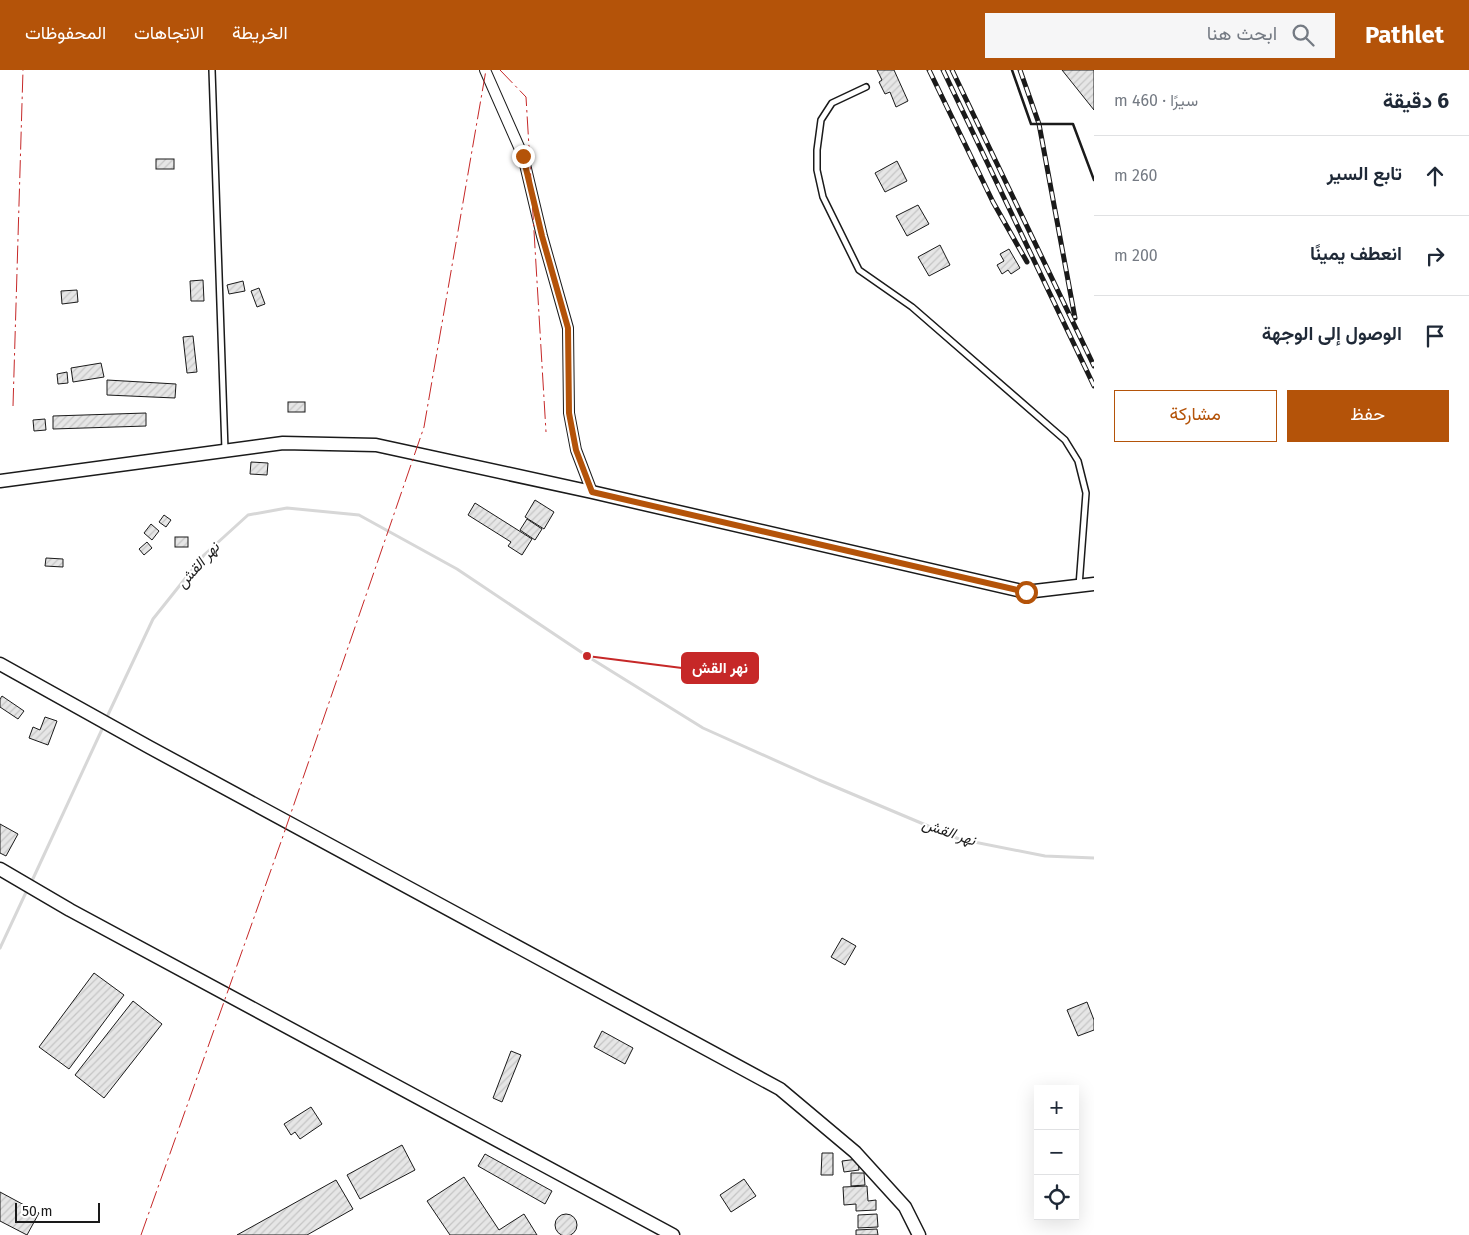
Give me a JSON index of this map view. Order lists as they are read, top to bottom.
{
  "water": ["نهر القش"],
  "places": ["نهر القش"],
  "scale_bar": "50 m",
  "page": {
    "header": "Pathlet",
    "search": "ابحث هنا",
    "nav": ["الخريطة", "الاتجاهات", "المحفوظات"],
    "heading": ["6 دقيقة", "سيرًا · 460 m"],
    "list": [
      ["تابع السير", "260 m"],
      ["انعطف يمينًا", "200 m"],
      "الوصول إلى الوجهة"
    ],
    "buttons": ["حفظ", "مشاركة"],
    "map_buttons": ["+", "−"],
    "scale": "50 m"
  }
}
